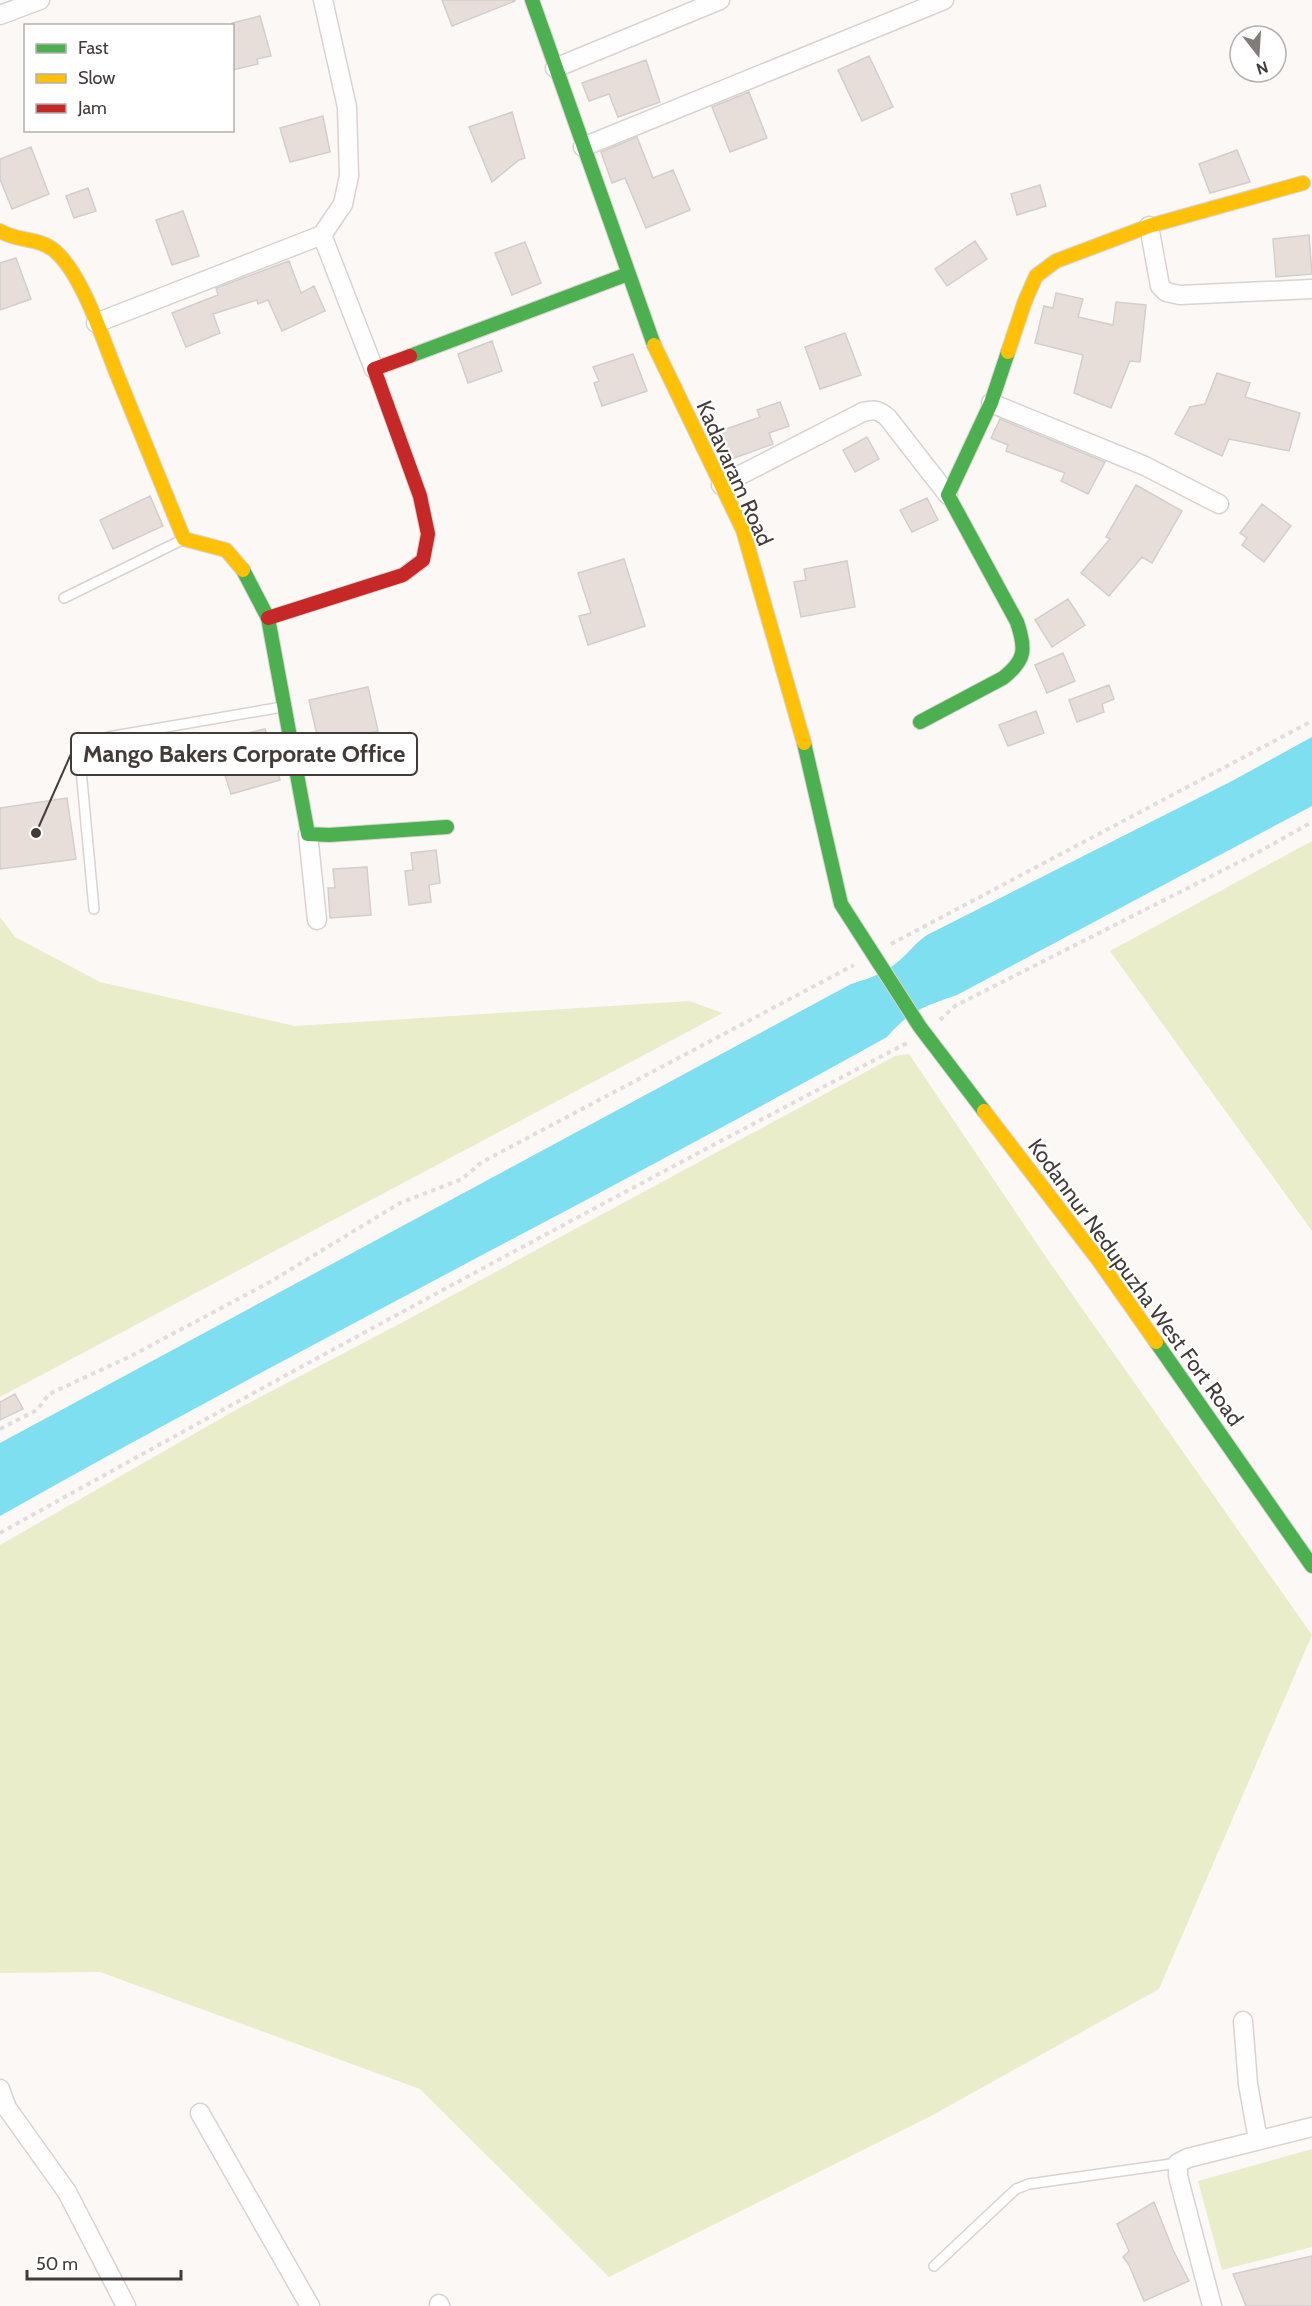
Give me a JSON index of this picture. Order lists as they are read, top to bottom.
{
  "streets": {
    "street": ["Kadavaram Road", "Kodannur Nedupuzha West Fort Road"]
  },
  "crossings": [
    ["Kadavaram Road", "Kodannur Nedupuzha West Fort Road"]
  ],
  "places": ["Mango Bakers Corporate Office"],
  "legend": ["Fast", "Slow", "Jam"],
  "scale_bar": "50 m",
  "north": "bottom"
}
